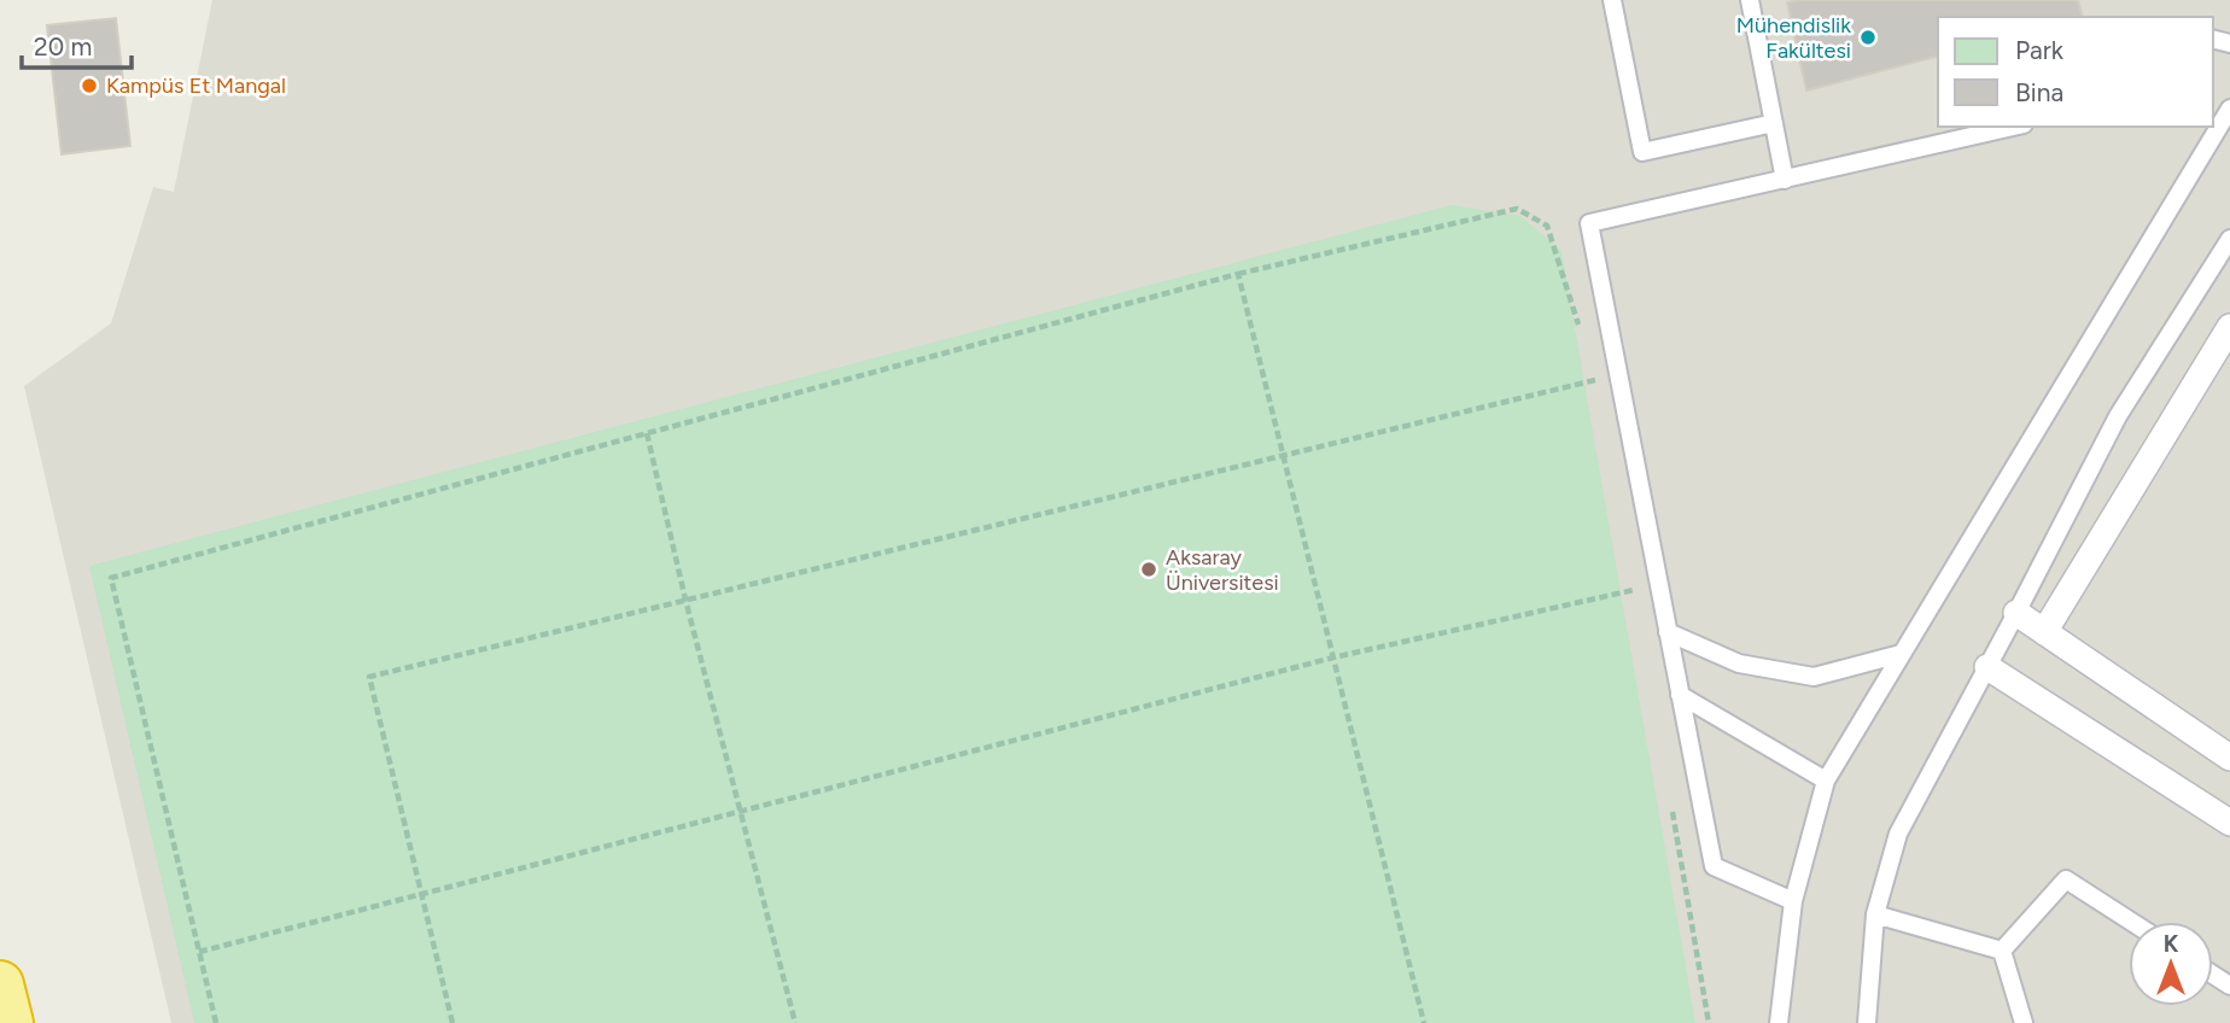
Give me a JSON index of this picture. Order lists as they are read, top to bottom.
{
  "places": ["Mühendislik Fakültesi", "Kampüs Et Mangal", "Aksaray Üniversitesi"],
  "legend": ["Park", "Bina"],
  "scale_bar": "20 m",
  "north": "top"
}
